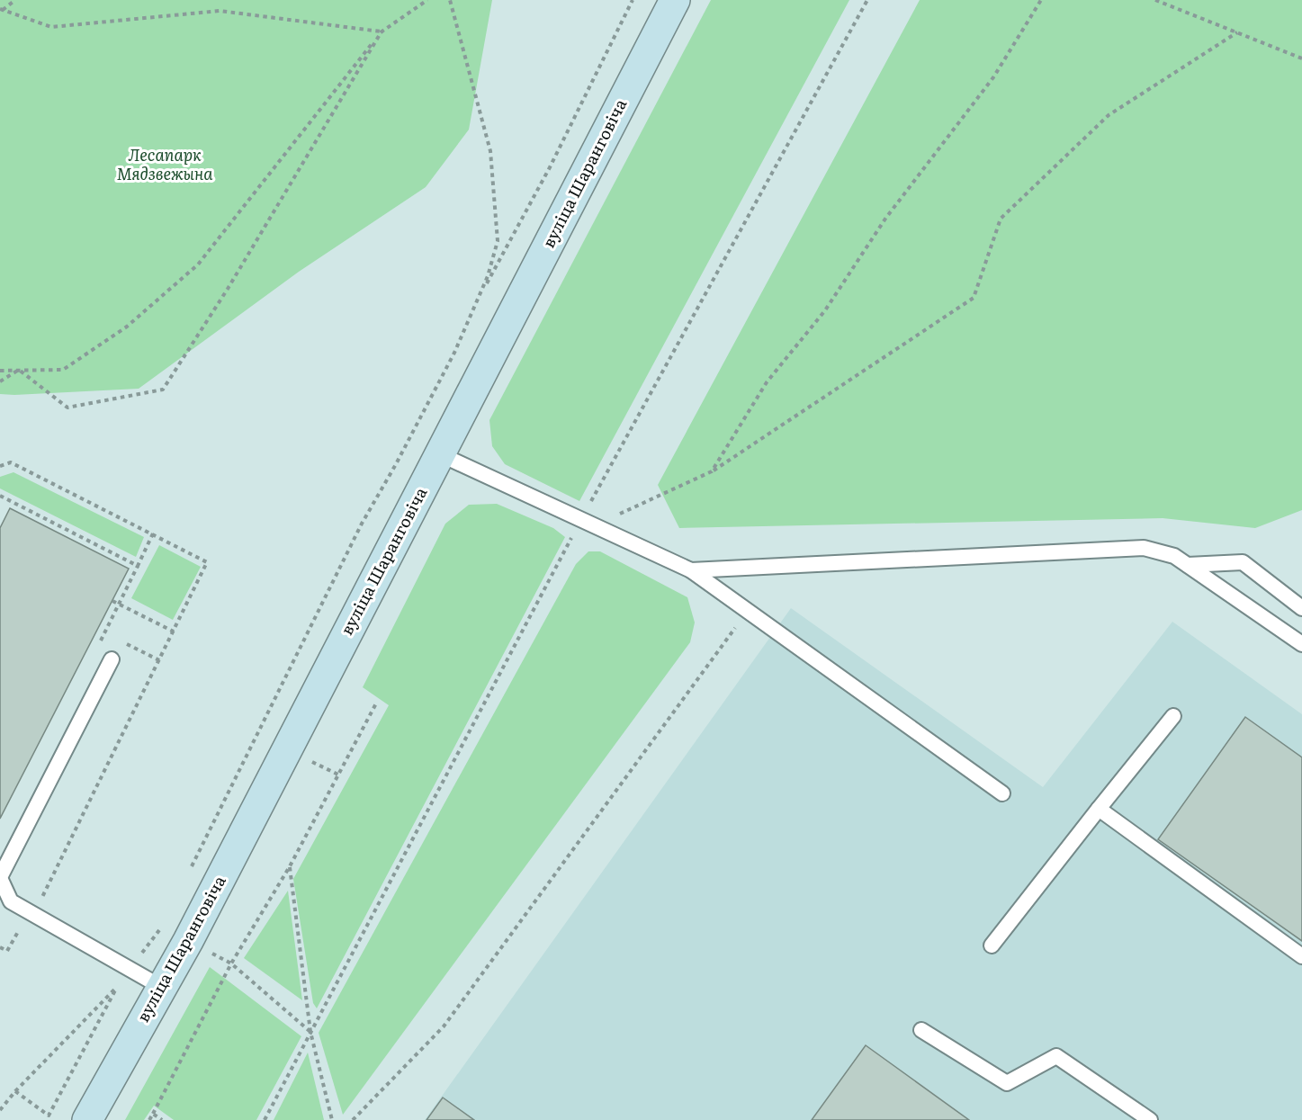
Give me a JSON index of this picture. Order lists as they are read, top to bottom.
{
  "streets": {
    "main road": ["вуліца Шаранговіча"]
  },
  "parks": ["Лесапарк Мядзвежына"]
}
